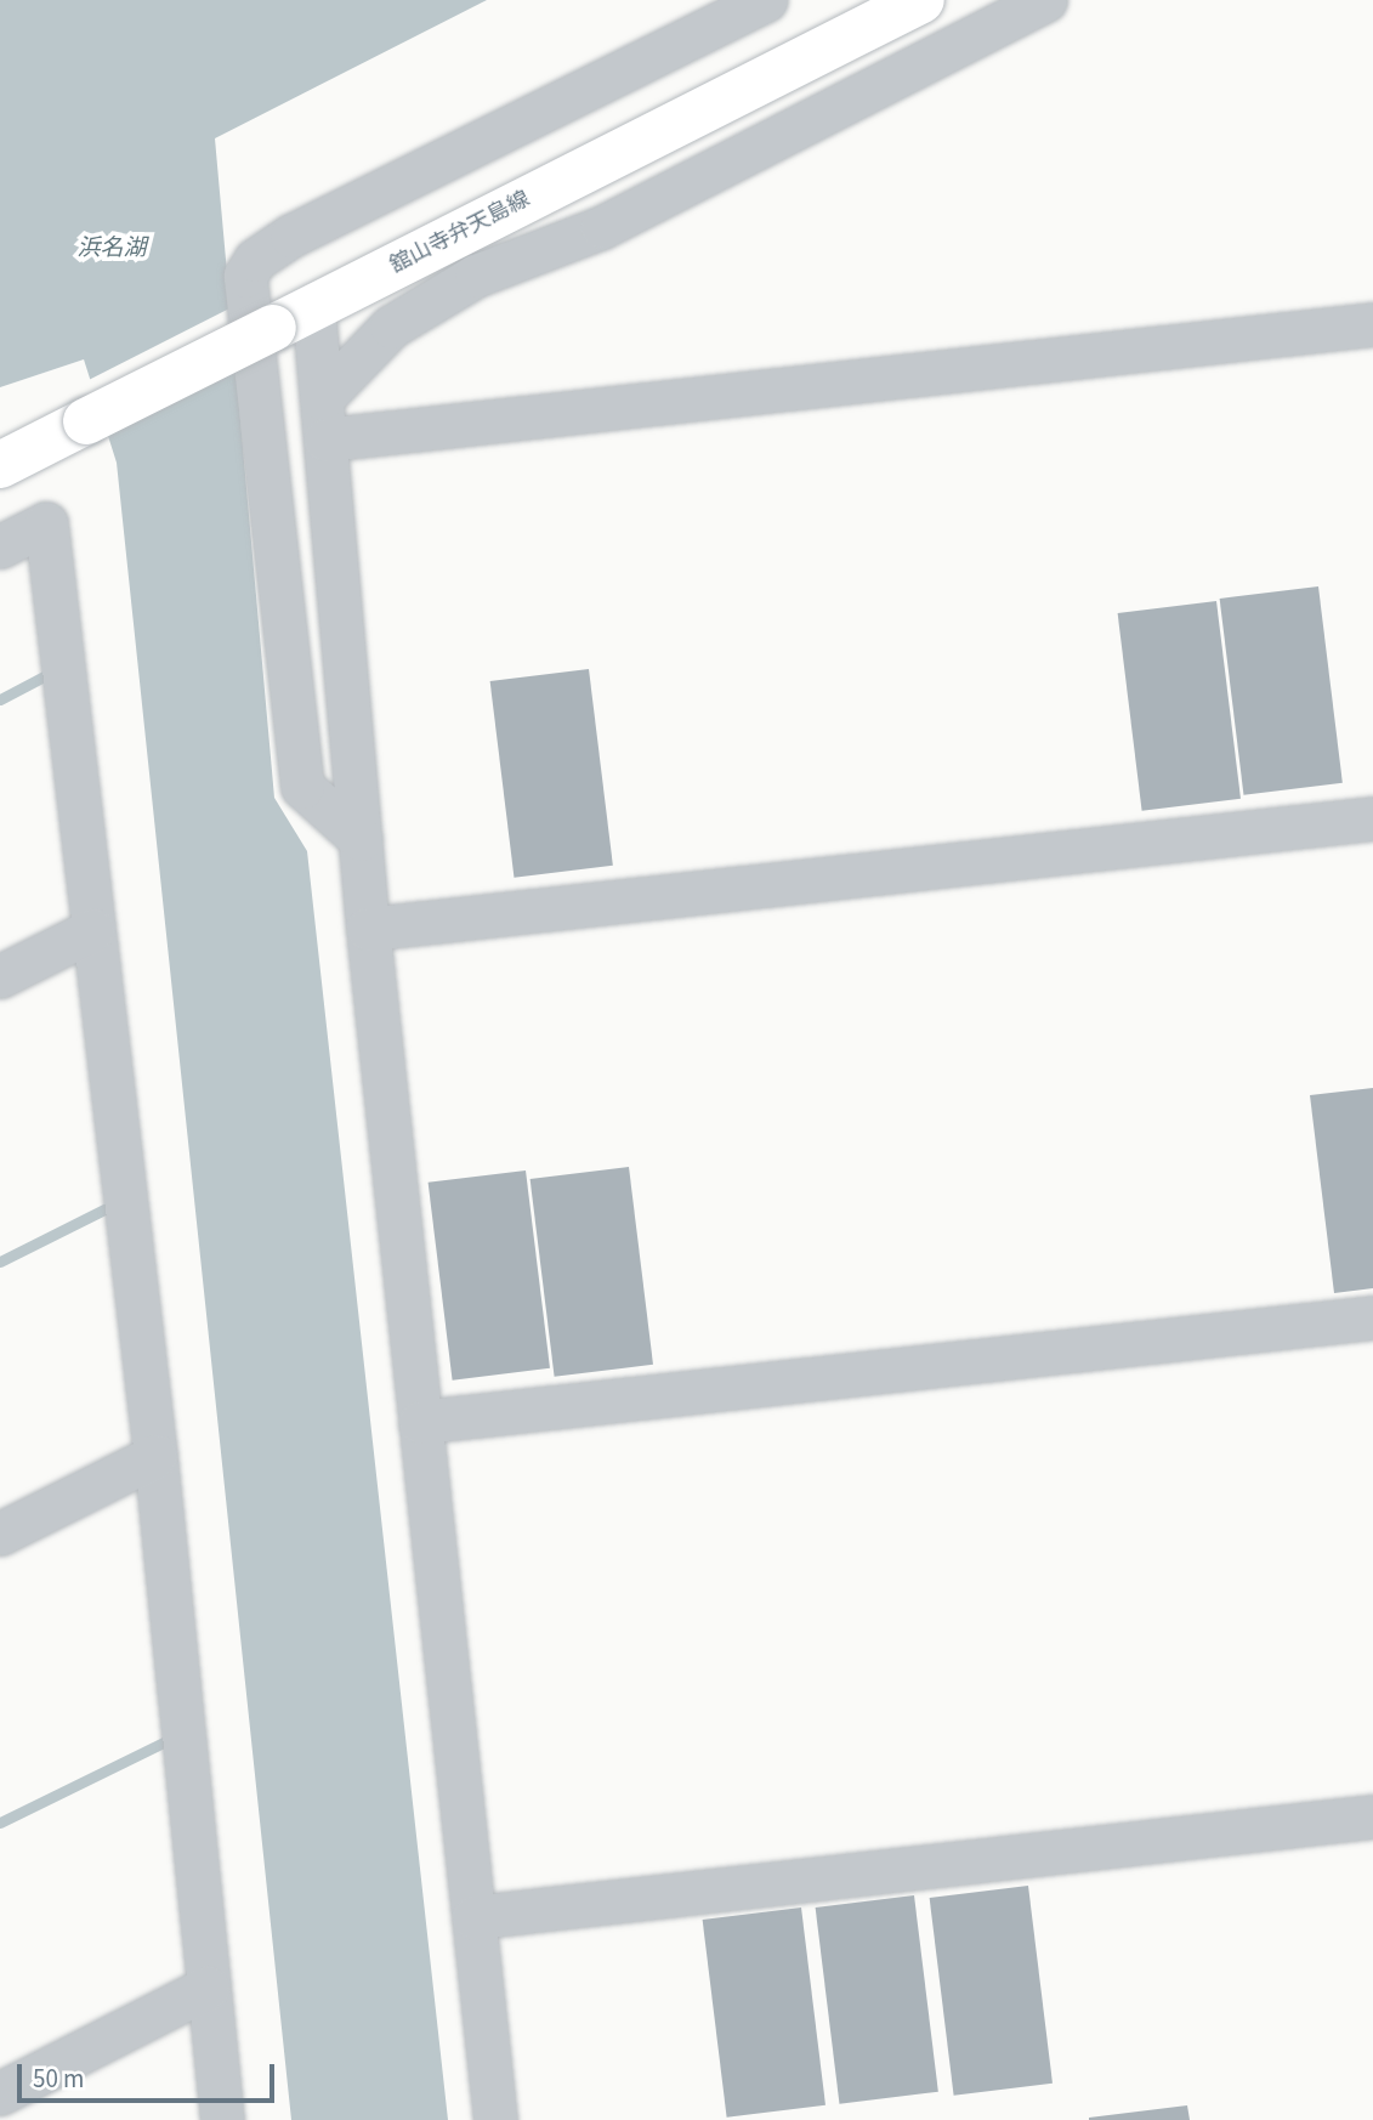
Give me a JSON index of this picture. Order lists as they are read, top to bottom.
{
  "streets": {
    "main road": ["舘山寺弁天島線"]
  },
  "water": ["浜名湖"],
  "scale_bar": "50 m"
}
